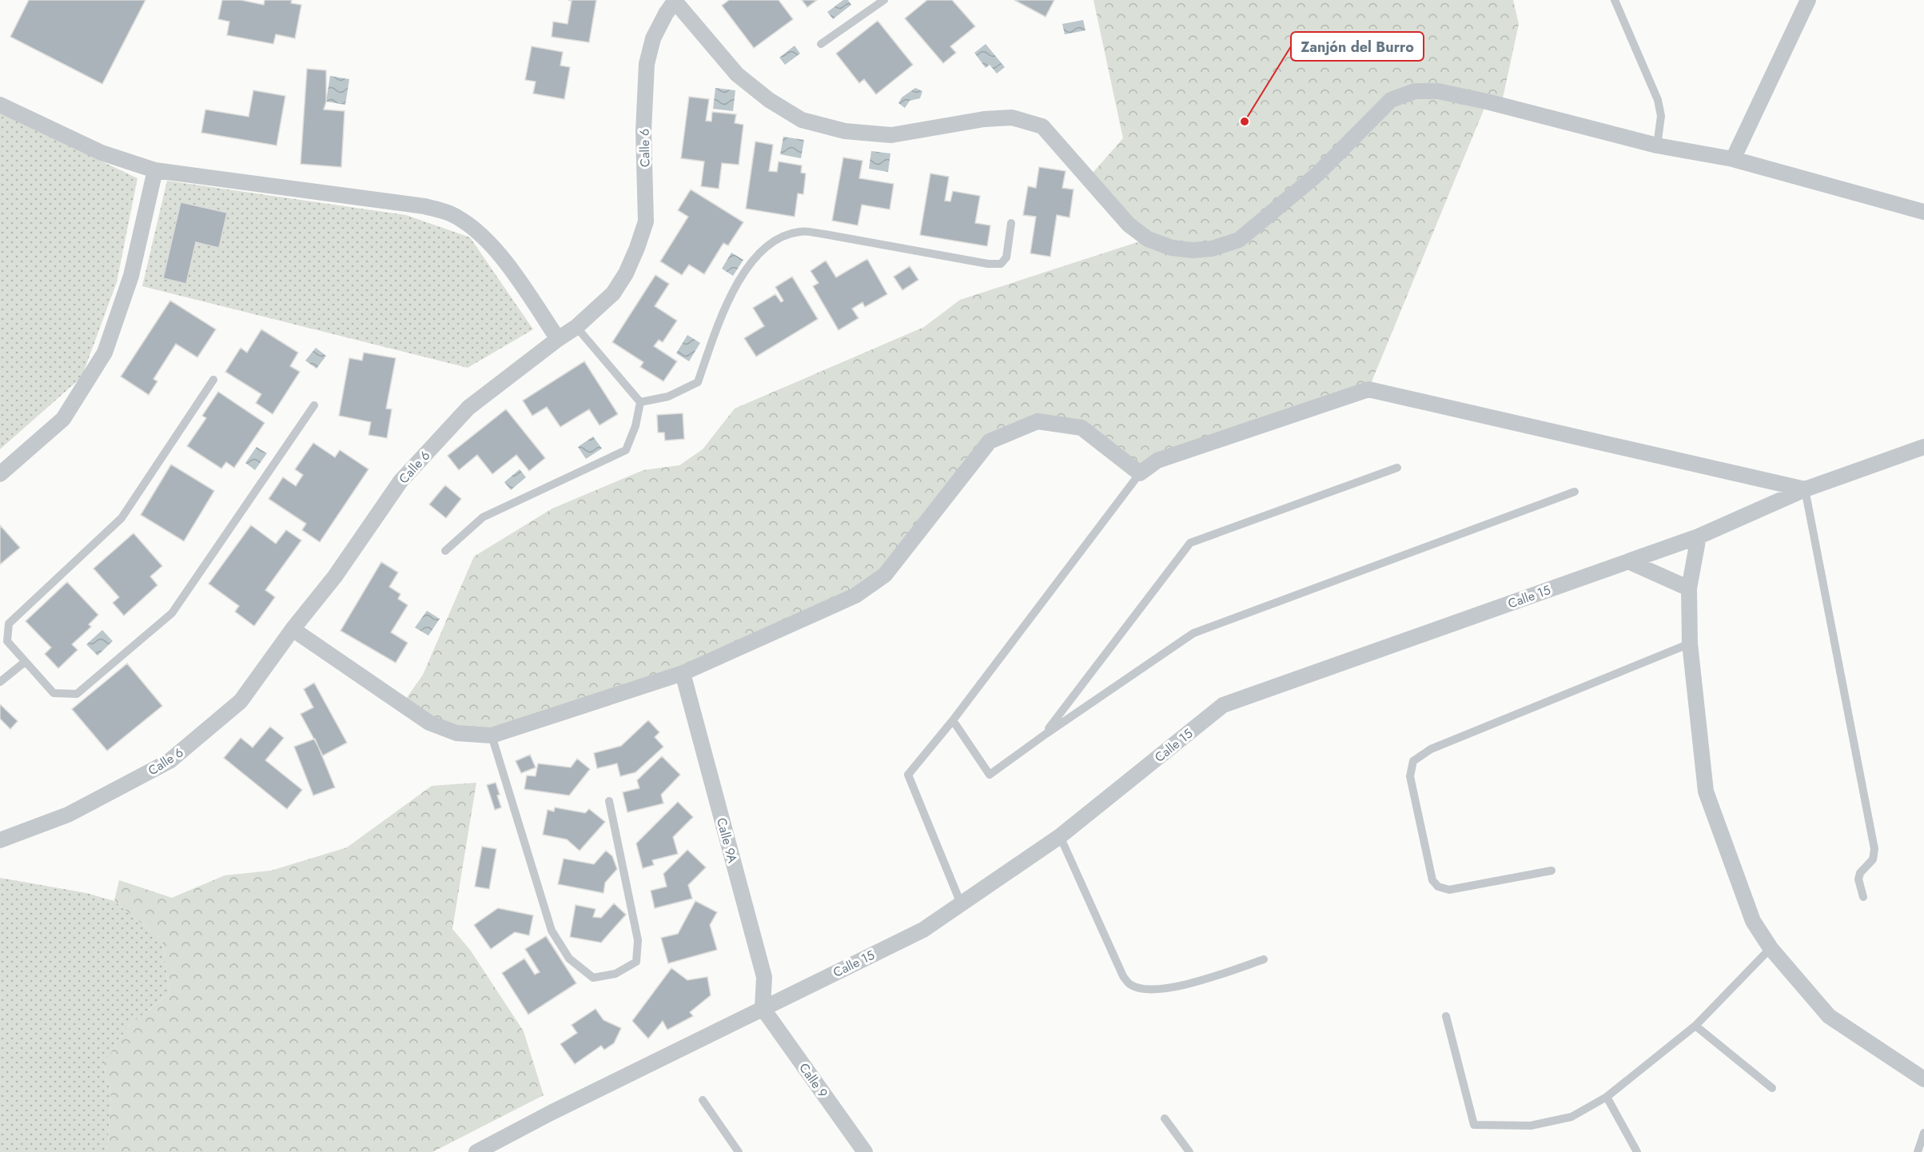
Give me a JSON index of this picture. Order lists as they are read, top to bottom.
{
  "streets": {
    "street": [
      "Calle 6",
      "Calle 15",
      "Calle 9A",
      "Calle 9"
    ]
  },
  "crossings": [
    ["Calle 15", "Calle 9A"],
    ["Calle 15", "Calle 9"],
    ["Calle 9A", "Calle 9"]
  ],
  "places": ["Zanjón del Burro"]
}
